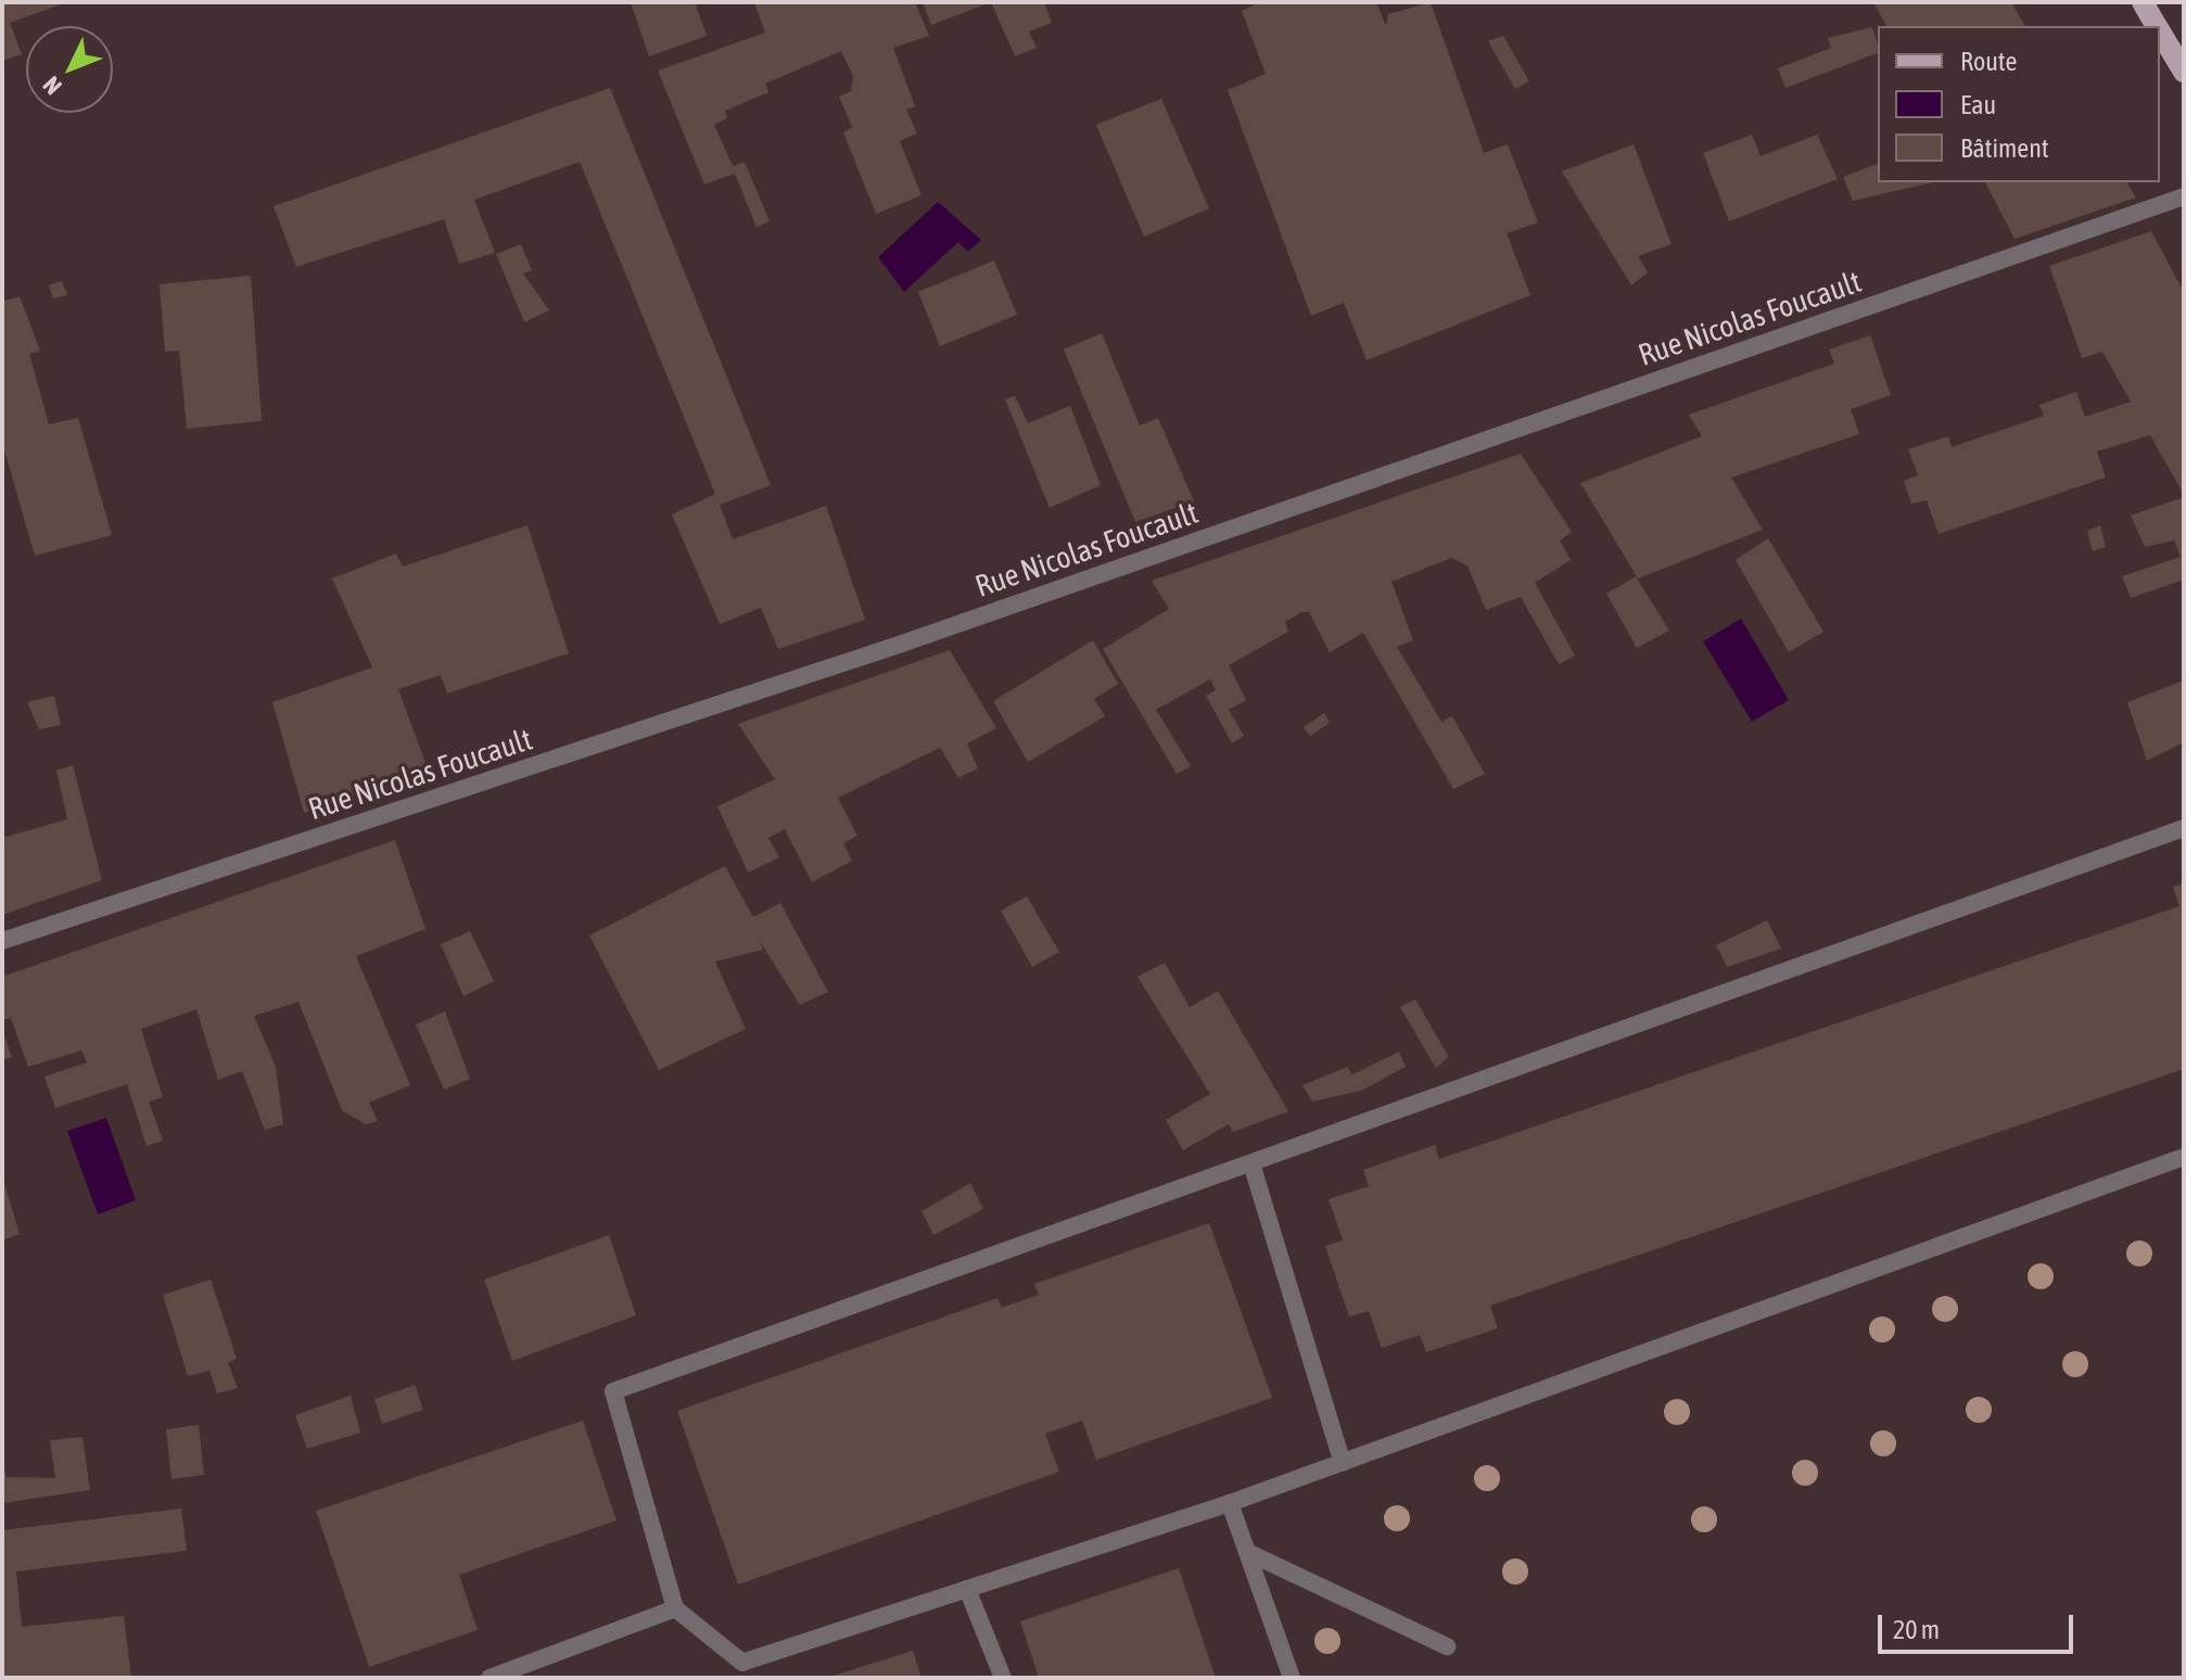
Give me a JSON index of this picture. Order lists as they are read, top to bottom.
{
  "streets": {
    "street": ["Rue Nicolas Foucault"]
  },
  "legend": ["Route", "Eau", "Bâtiment"],
  "scale_bar": "20 m",
  "north": "bottom left"
}
